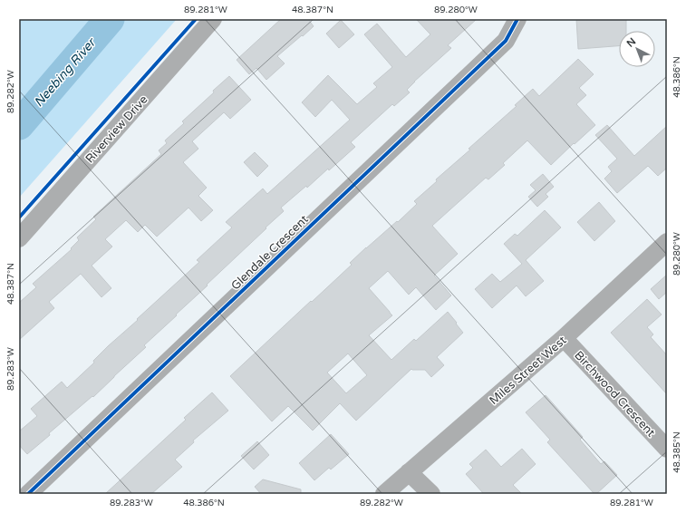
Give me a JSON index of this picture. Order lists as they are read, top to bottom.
{
  "streets": {
    "street": [
      "Riverview Drive",
      "Glendale Crescent",
      "Miles Street West",
      "Birchwood Crescent"
    ]
  },
  "crossings": [
    ["Miles Street West", "Birchwood Crescent"]
  ],
  "water": ["Neebing River"],
  "north": "top left",
  "coordinates": [
    "89.281°W",
    "48.387°N",
    "89.280°W",
    "48.386°N",
    "89.282°W",
    "89.283°W",
    "48.385°N"
  ]
}
